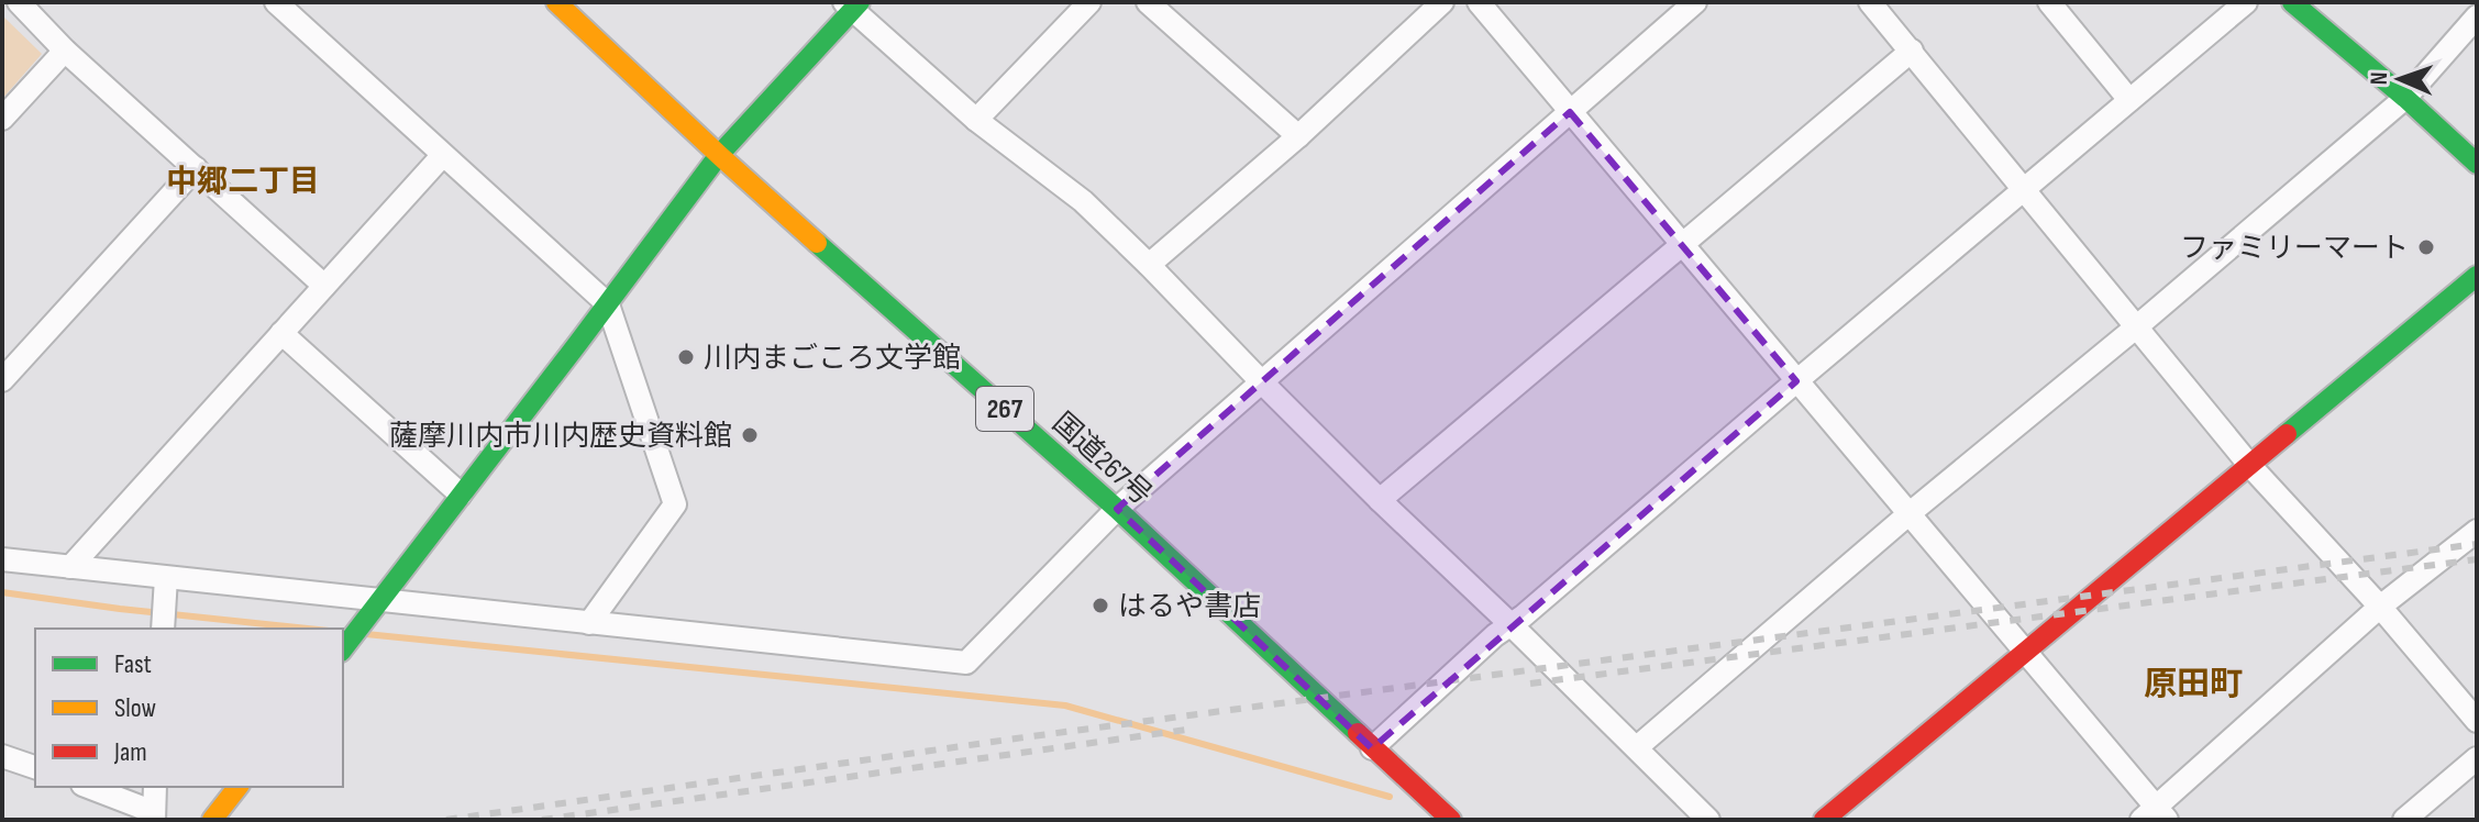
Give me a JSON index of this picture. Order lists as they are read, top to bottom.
{
  "streets": {
    "main road": ["267", "国道267号"]
  },
  "districts": ["中郷二丁目", "原田町"],
  "places": [
    "ファミリーマート",
    "川内まごころ文学館",
    "薩摩川内市川内歴史資料館",
    "はるや書店"
  ],
  "legend": ["Fast", "Slow", "Jam"],
  "north": "left"
}
